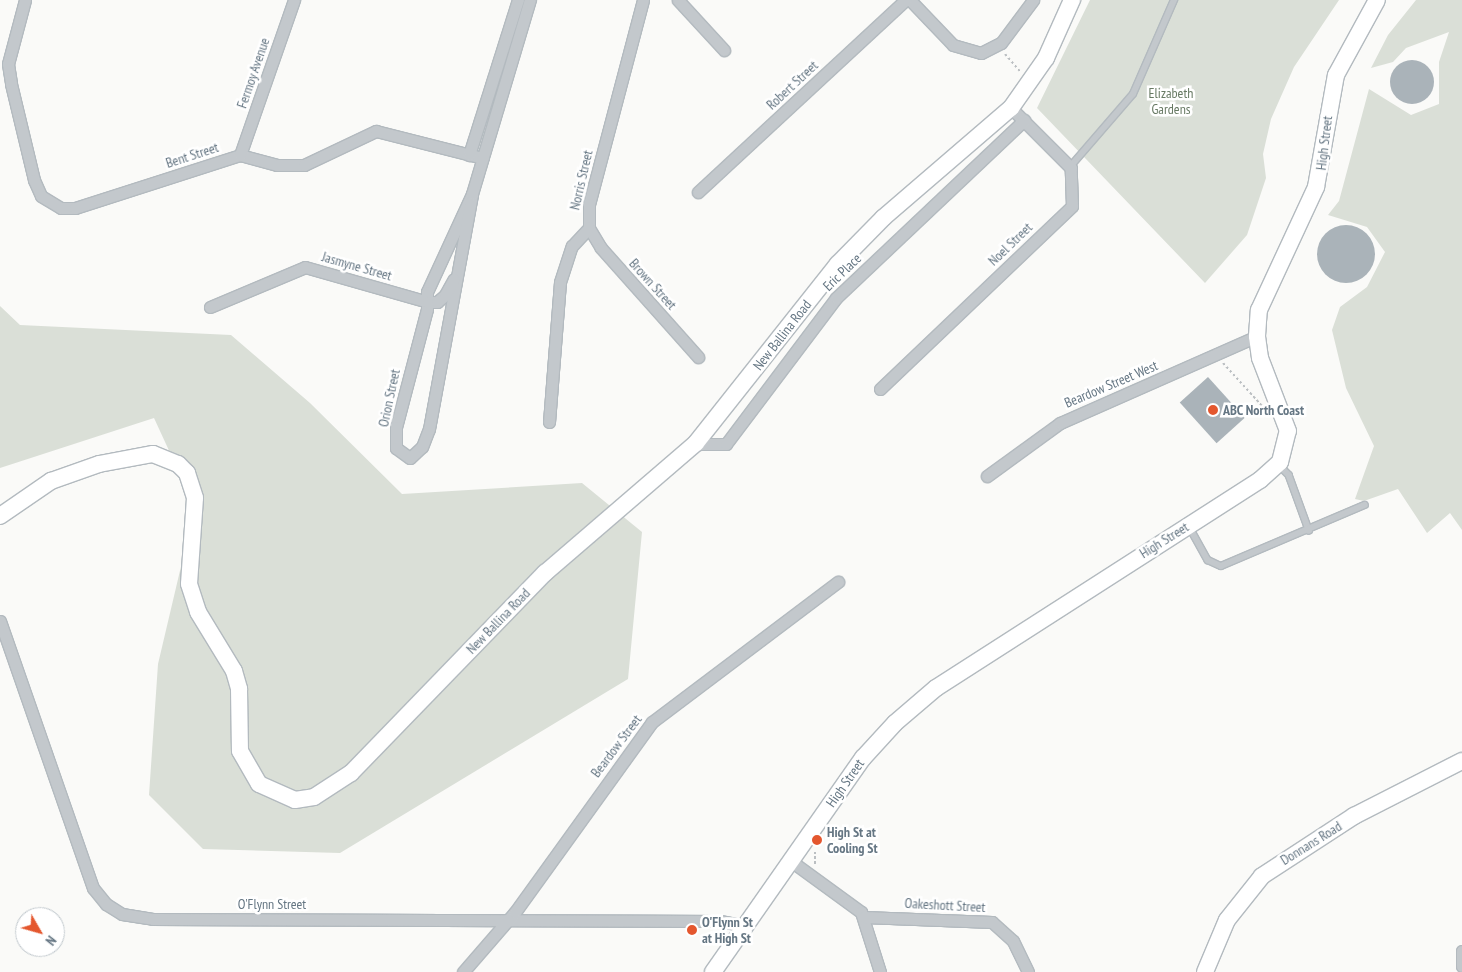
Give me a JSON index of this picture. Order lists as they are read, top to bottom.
{
  "streets": {
    "street": [
      "Fermoy Avenue",
      "Robert Street",
      "High Street",
      "Bent Street",
      "Norris Street",
      "Noel Street",
      "Jasmyne Street",
      "Eric Place",
      "Brown Street",
      "New Ballina Road",
      "Beardow Street West",
      "Orion Street",
      "Beardow Street",
      "Donnans Road",
      "O'Flynn Street",
      "Oakeshott Street"
    ]
  },
  "crossings": [
    ["Fermoy Avenue", "Bent Street"],
    ["High Street", "Beardow Street West"],
    ["High Street", "O'Flynn Street"],
    ["Bent Street", "Orion Street"],
    ["Norris Street", "Brown Street"],
    ["Jasmyne Street", "Orion Street"],
    ["Eric Place", "New Ballina Road"],
    ["Beardow Street", "O'Flynn Street"]
  ],
  "parks": ["Elizabeth Gardens"],
  "places": ["ABC North Coast", "High St at Cooling St", "O'Flynn St at High St"],
  "north": "bottom right"
}
